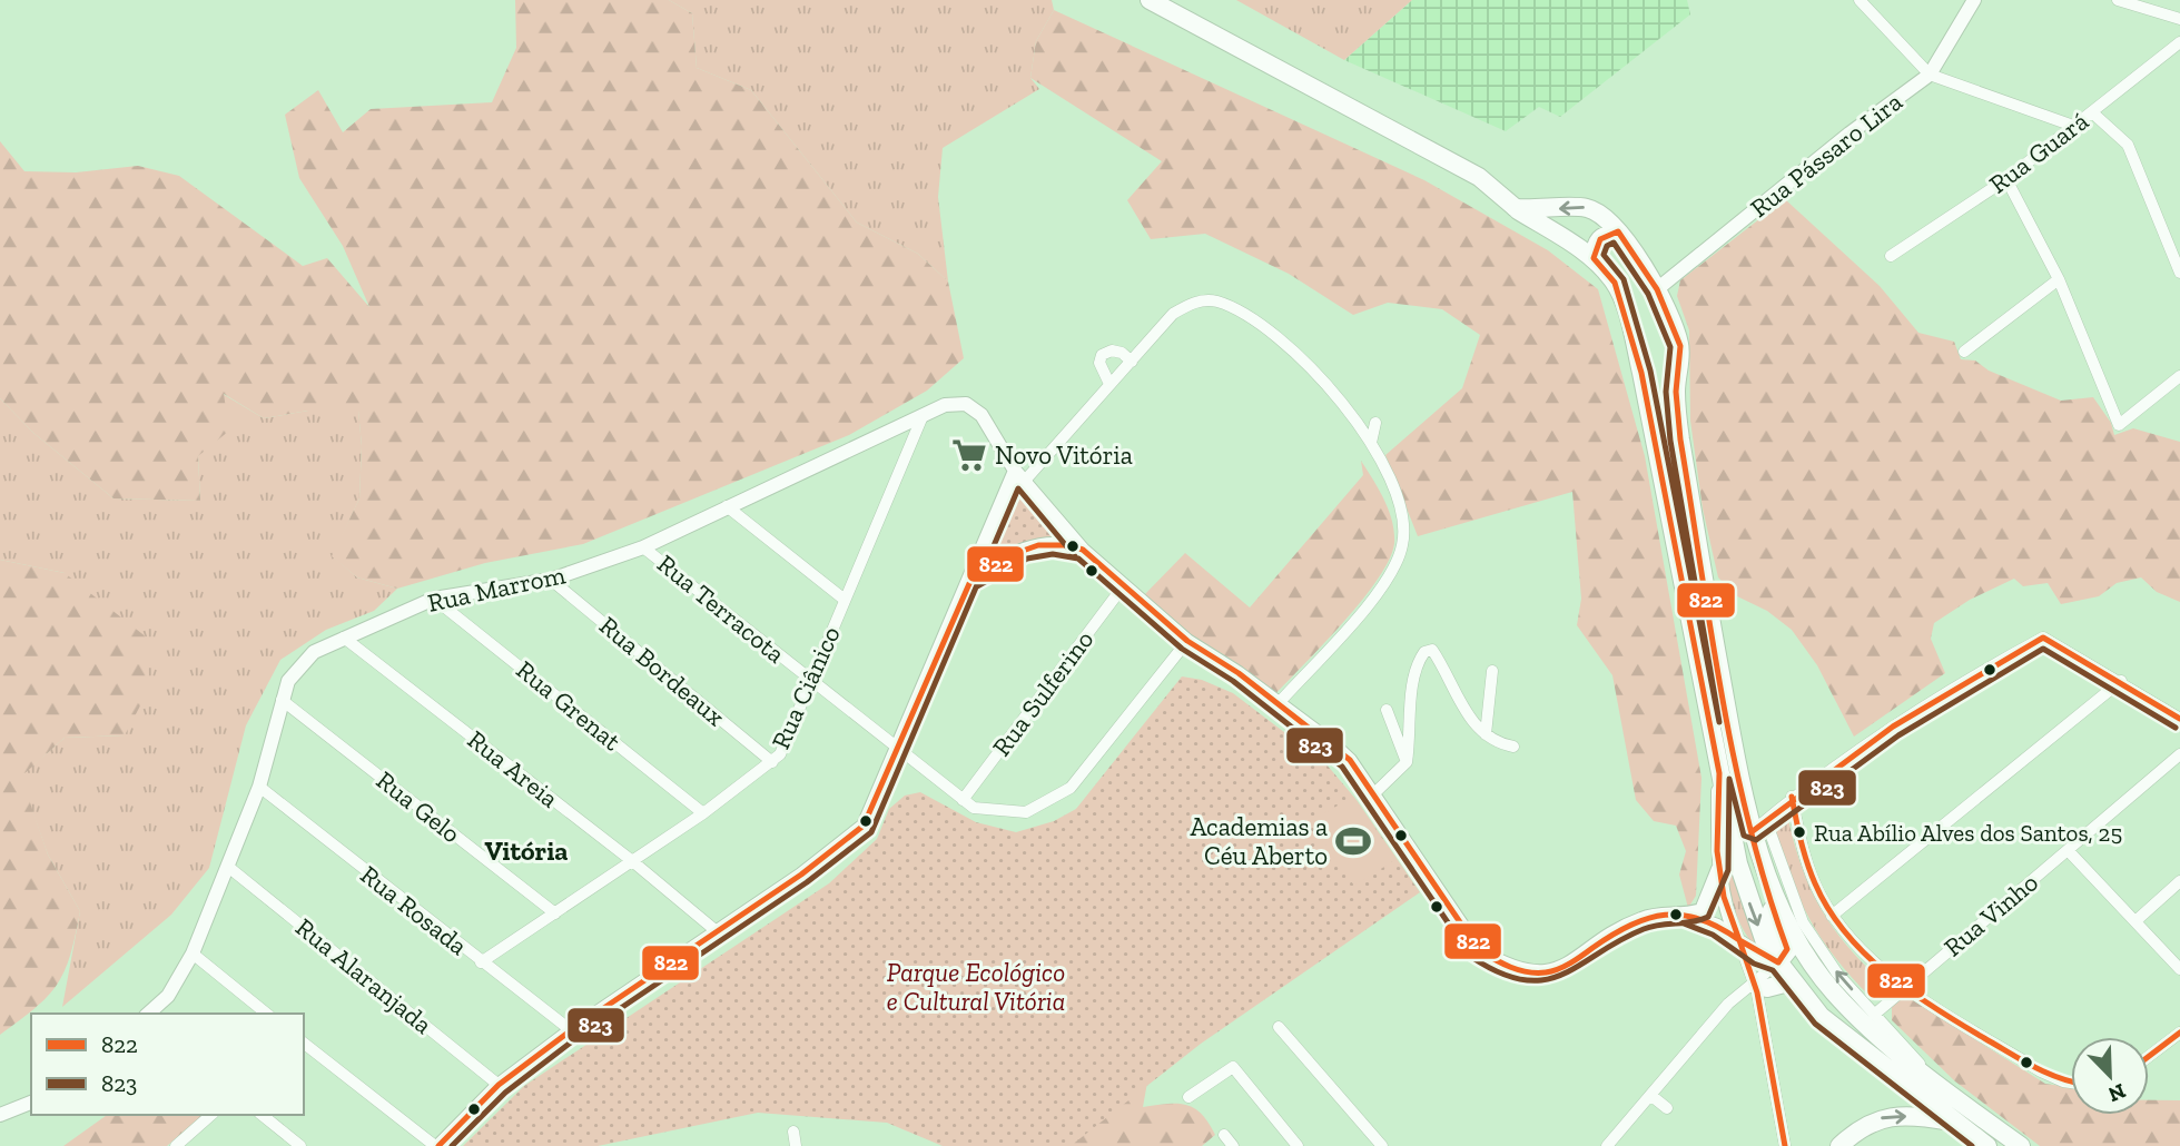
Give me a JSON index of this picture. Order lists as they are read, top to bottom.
{
  "streets": {
    "street": [
      "Rua Guará",
      "Rua Pássaro Lira",
      "Rua Marrom",
      "Rua Terracota",
      "Rua Bordeaux",
      "Rua Ciânico",
      "Rua Sulferino",
      "Rua Grenat",
      "Rua Areia",
      "Rua Gelo",
      "Rua Rosada",
      "Rua Vinho",
      "Rua Alaranjada"
    ]
  },
  "crossings": [
    ["Rua Marrom", "Rua Terracota"],
    ["Rua Marrom", "Rua Bordeaux"],
    ["Rua Marrom", "Rua Ciânico"],
    ["Rua Marrom", "Rua Grenat"],
    ["Rua Marrom", "Rua Areia"],
    ["Rua Marrom", "Rua Gelo"],
    ["Rua Marrom", "Rua Rosada"],
    ["Rua Marrom", "Rua Alaranjada"],
    ["Rua Terracota", "Rua Ciânico"],
    ["Rua Terracota", "Rua Sulferino"],
    ["Rua Bordeaux", "Rua Ciânico"],
    ["Rua Ciânico", "Rua Grenat"],
    ["Rua Ciânico", "Rua Areia"],
    ["Rua Ciânico", "Rua Gelo"],
    ["Rua Ciânico", "Rua Rosada"]
  ],
  "districts": ["Vitória"],
  "parks": ["Parque Ecológico e Cultural Vitória"],
  "places": {
    "supermarket": ["Novo Vitória"],
    "other": ["Rua Abílio Alves dos Santos, 25"],
    "sports": ["Academias a Céu Aberto"]
  },
  "lines": ["transit line 822", "transit line 823"],
  "legend": ["822", "823"],
  "north": "bottom right"
}
